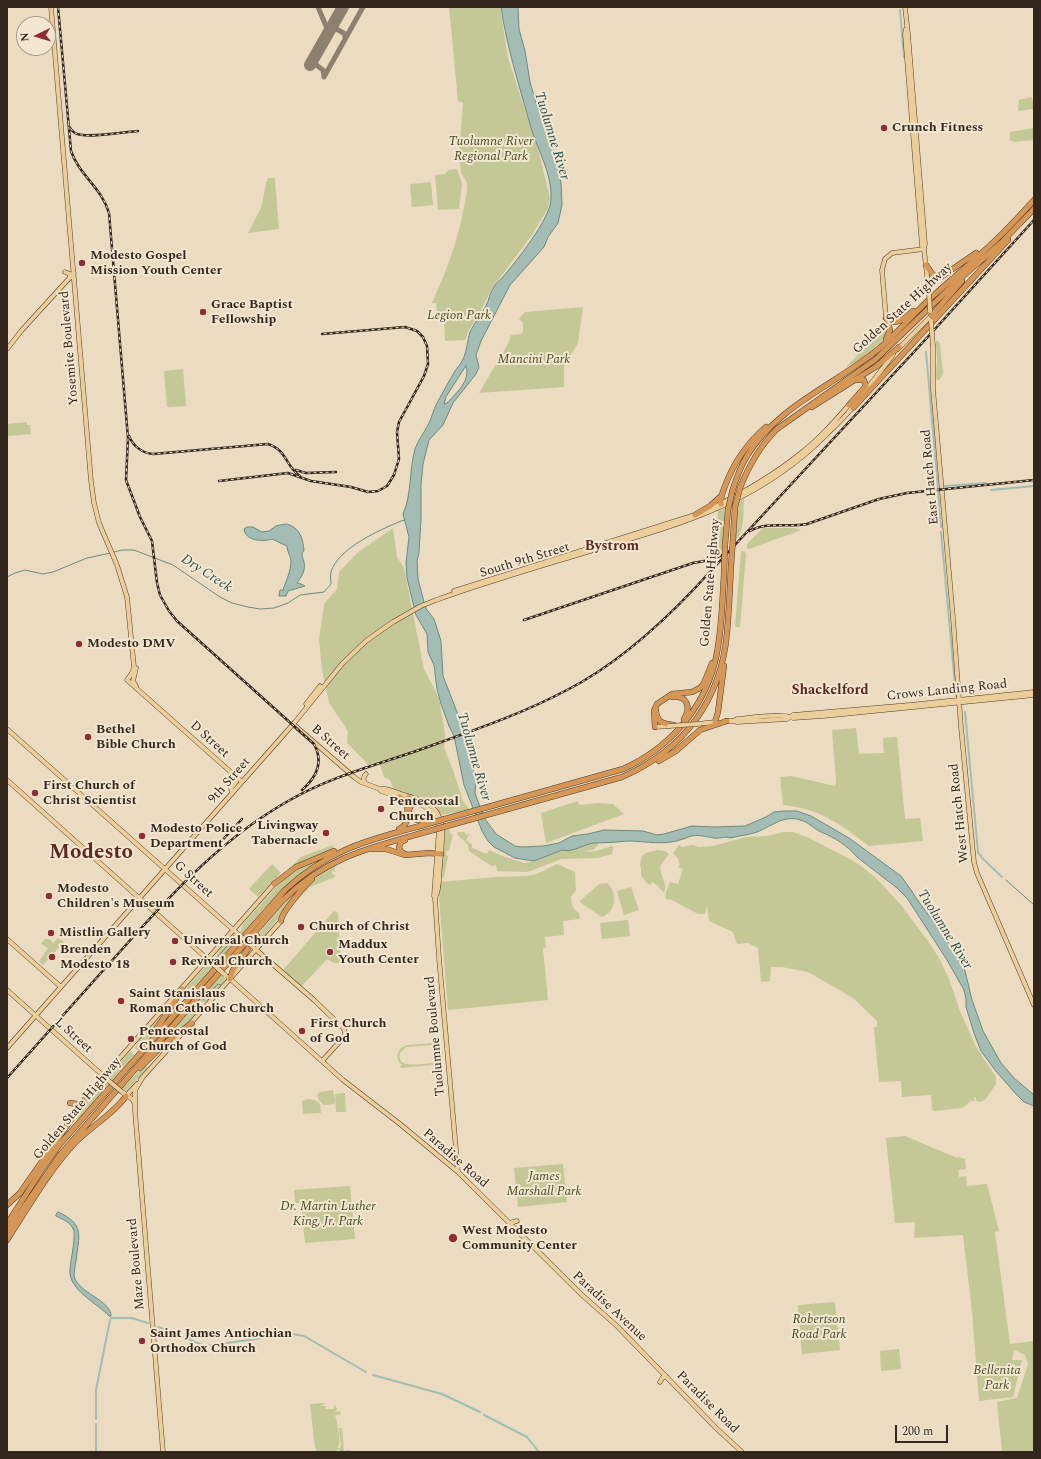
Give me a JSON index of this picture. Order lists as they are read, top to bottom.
{
  "streets": {
    "highway": ["Golden State Highway"],
    "main road": [
      "Yosemite Boulevard",
      "East Hatch Road",
      "South 9th Street",
      "Crows Landing Road",
      "D Street",
      "B Street",
      "9th Street",
      "West Hatch Road",
      "G Street",
      "L Street",
      "Tuolumne Boulevard",
      "Paradise Road",
      "Maze Boulevard",
      "Paradise Avenue"
    ]
  },
  "crossings": [
    ["Golden State Highway", "East Hatch Road"],
    ["Golden State Highway", "South 9th Street"],
    ["Yosemite Boulevard", "D Street"],
    ["East Hatch Road", "South 9th Street"],
    ["East Hatch Road", "Crows Landing Road"],
    ["East Hatch Road", "West Hatch Road"],
    ["South 9th Street", "9th Street"],
    ["Crows Landing Road", "West Hatch Road"],
    ["D Street", "9th Street"],
    ["B Street", "9th Street"],
    ["B Street", "Tuolumne Boulevard"],
    ["9th Street", "G Street"],
    ["9th Street", "L Street"],
    ["9th Street", "Paradise Road"],
    ["G Street", "Paradise Road"],
    ["L Street", "Maze Boulevard"],
    ["Tuolumne Boulevard", "Paradise Road"],
    ["Paradise Road", "Paradise Avenue"]
  ],
  "districts": ["Bystrom", "Shackelford", "Modesto"],
  "water": ["Tuolumne River", "Dry Creek"],
  "parks": [
    "Tuolumne River Regional Park",
    "Legion Park",
    "Mancini Park",
    "James Marshall Park",
    "Dr. Martin Luther King, Jr. Park",
    "Robertson Road Park",
    "Bellenita Park"
  ],
  "places": [
    "Crunch Fitness",
    "Modesto Gospel Mission Youth Center",
    "Grace Baptist Fellowship",
    "Modesto DMV",
    "Bethel Bible Church",
    "First Church of Christ Scientist",
    "Pentecostal Church",
    "Livingway Tabernacle",
    "Modesto Police Department",
    "Modesto Children's Museum",
    "Church of Christ",
    "Mistlin Gallery",
    "Universal Church",
    "Maddux Youth Center",
    "Brenden Modesto 18",
    "Revival Church",
    "Saint Stanislaus Roman Catholic Church",
    "First Church of God",
    "Pentecostal Church of God",
    "West Modesto Community Center",
    "Saint James Antiochian Orthodox Church"
  ],
  "scale_bar": "200 m",
  "north": "left"
}
